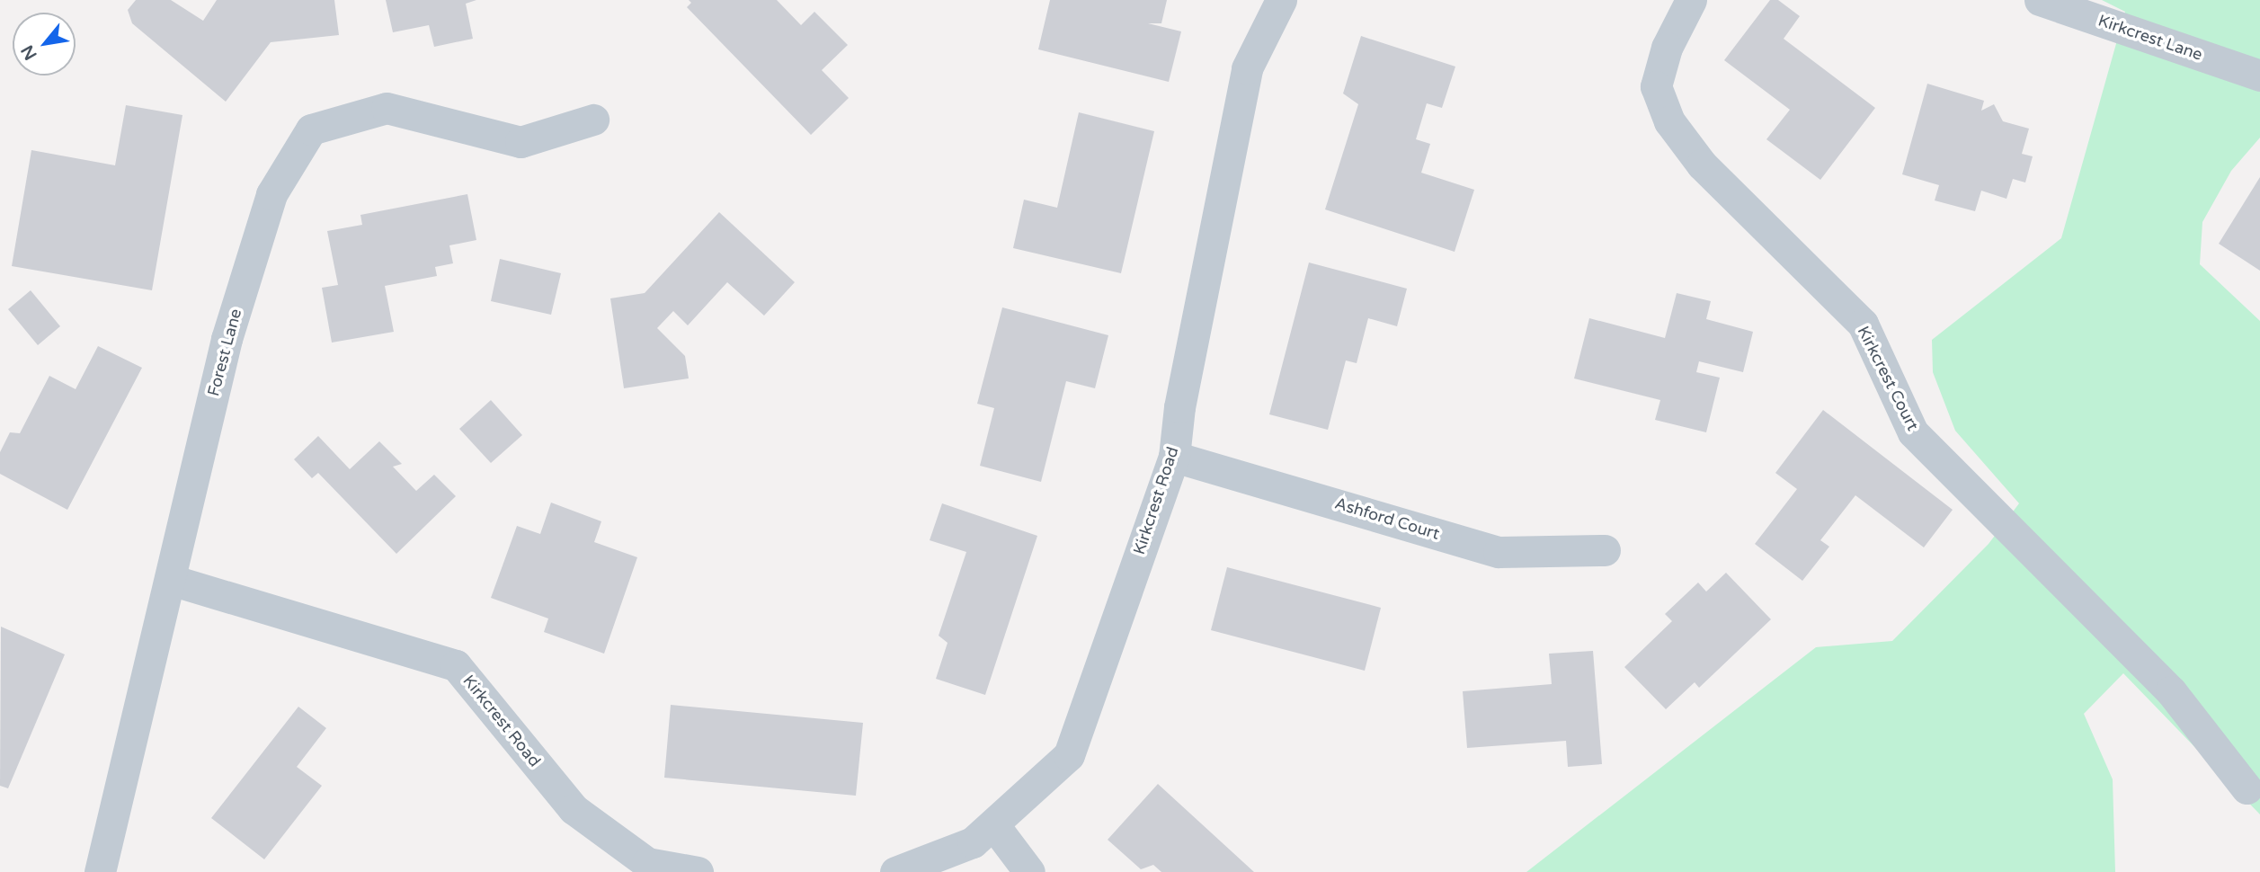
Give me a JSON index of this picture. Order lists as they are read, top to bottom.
{
  "streets": {
    "street": [
      "Kirkcrest Lane",
      "Forest Lane",
      "Kirkcrest Court",
      "Kirkcrest Road",
      "Ashford Court"
    ]
  },
  "crossings": [
    ["Forest Lane", "Kirkcrest Road"],
    ["Kirkcrest Road", "Ashford Court"]
  ],
  "north": "bottom left"
}
